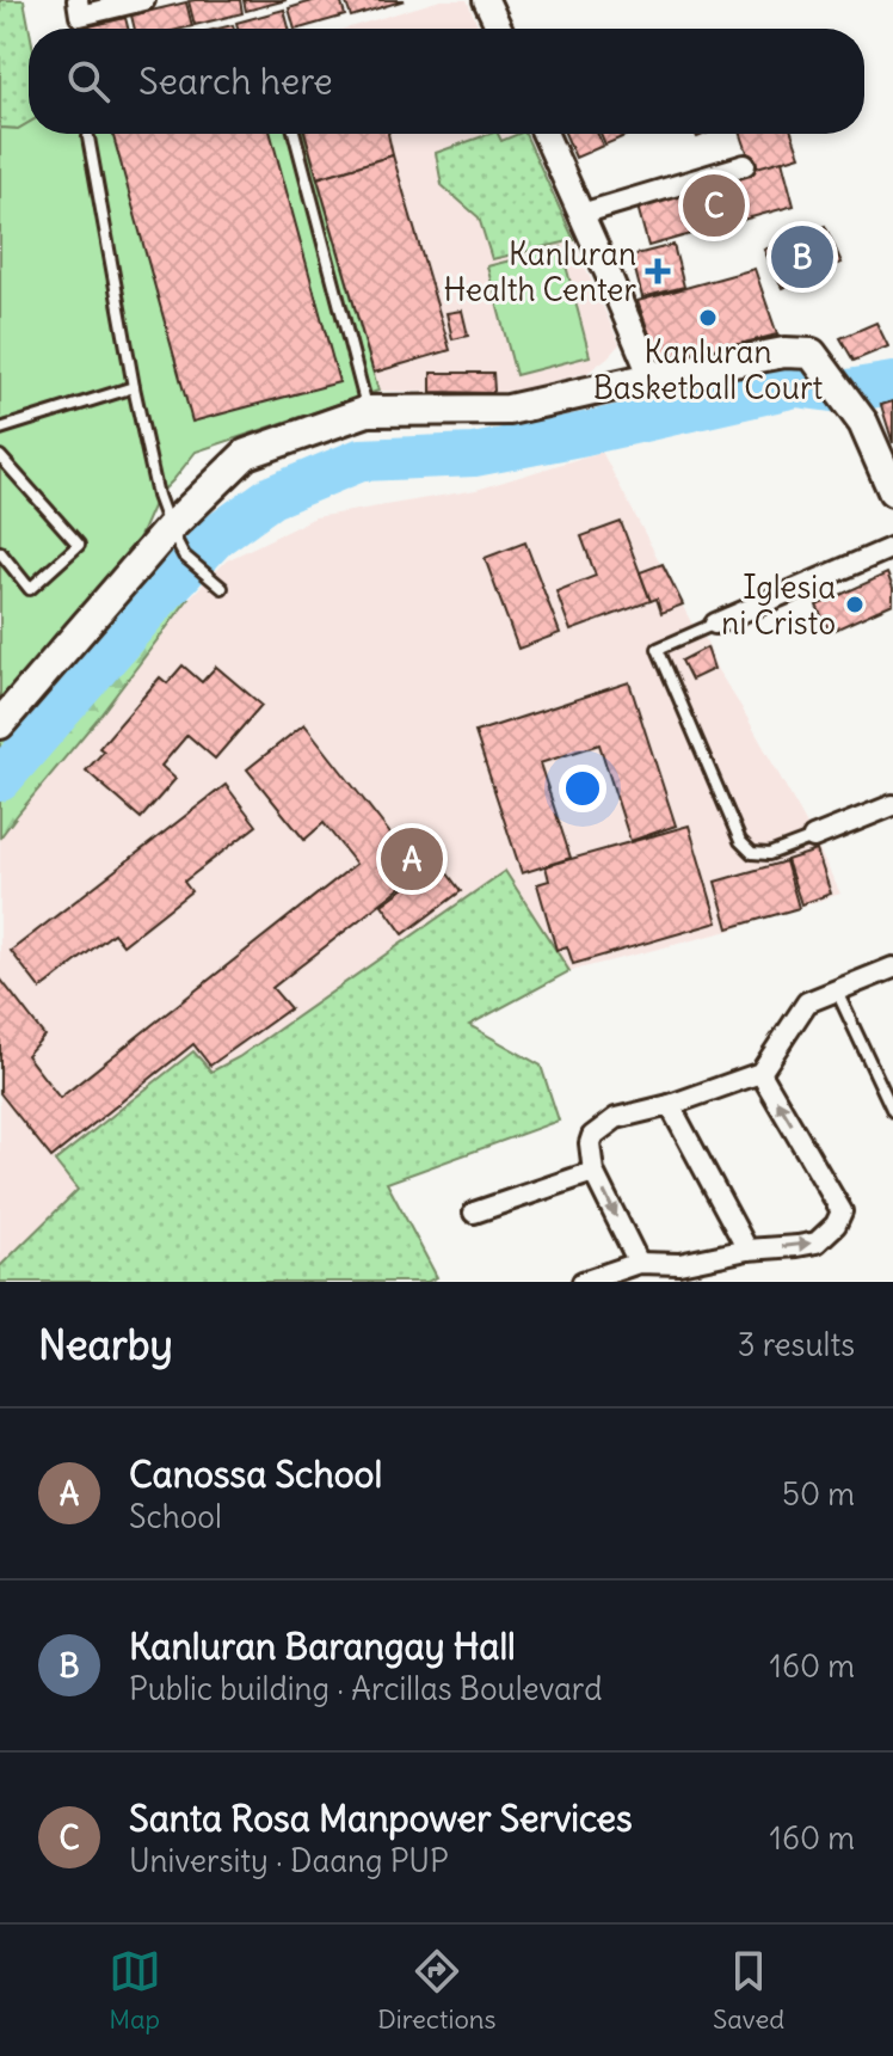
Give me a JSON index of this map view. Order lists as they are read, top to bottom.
{
  "places": {
    "health": ["Kanluran Health Center"],
    "other": ["Kanluran Basketball Court", "Iglesia ni Cristo"]
  },
  "page": {
    "search": "Search here",
    "pins": ["C", "B", "A"],
    "heading": ["Nearby", "3 results"],
    "list": [
      {
        "mark": "A",
        "name": "Canossa School",
        "note": "School",
        "value": "50 m"
      },
      {
        "mark": "B",
        "name": "Kanluran Barangay Hall",
        "note": "Public building · Arcillas Boulevard",
        "value": "160 m"
      },
      {
        "mark": "C",
        "name": "Santa Rosa Manpower Services",
        "note": "University · Daang PUP",
        "value": "160 m"
      }
    ],
    "nav": ["Map", "Directions", "Saved"]
  }
}
